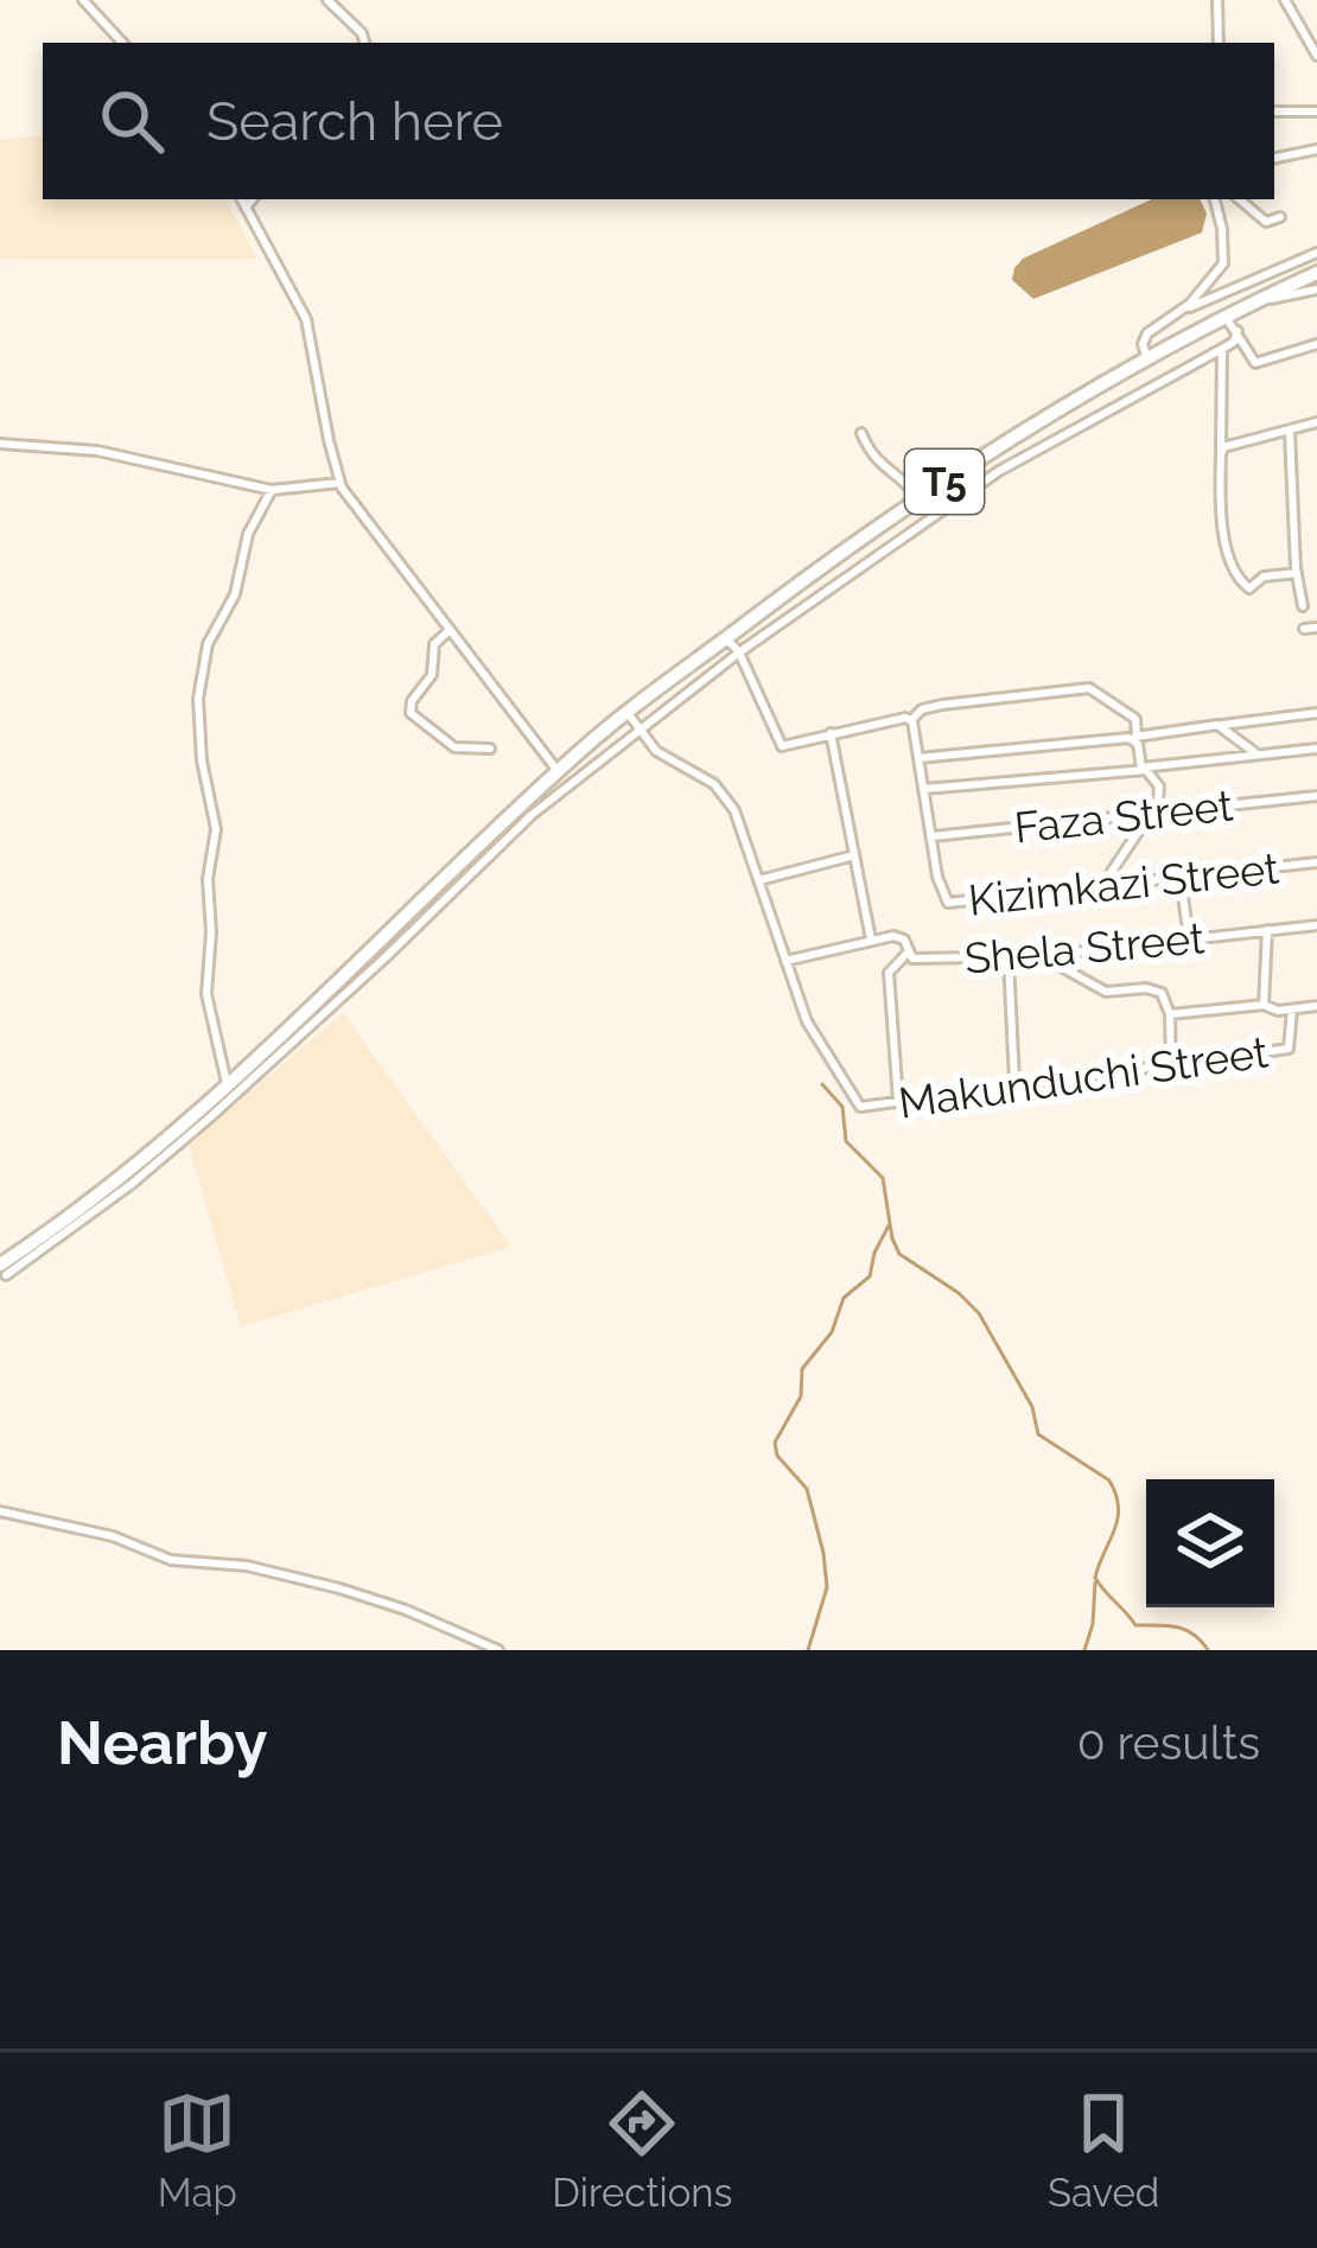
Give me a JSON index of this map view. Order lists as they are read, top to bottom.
{
  "streets": {
    "highway": ["T5"],
    "street": [
      "Faza Street",
      "Kizimkazi Street",
      "Shela Street",
      "Makunduchi Street"
    ]
  },
  "crossings": [
    ["Faza Street", "Kizimkazi Street"]
  ],
  "page": {
    "search": "Search here",
    "heading": ["Nearby", "0 results"],
    "nav": ["Map", "Directions", "Saved"]
  }
}
